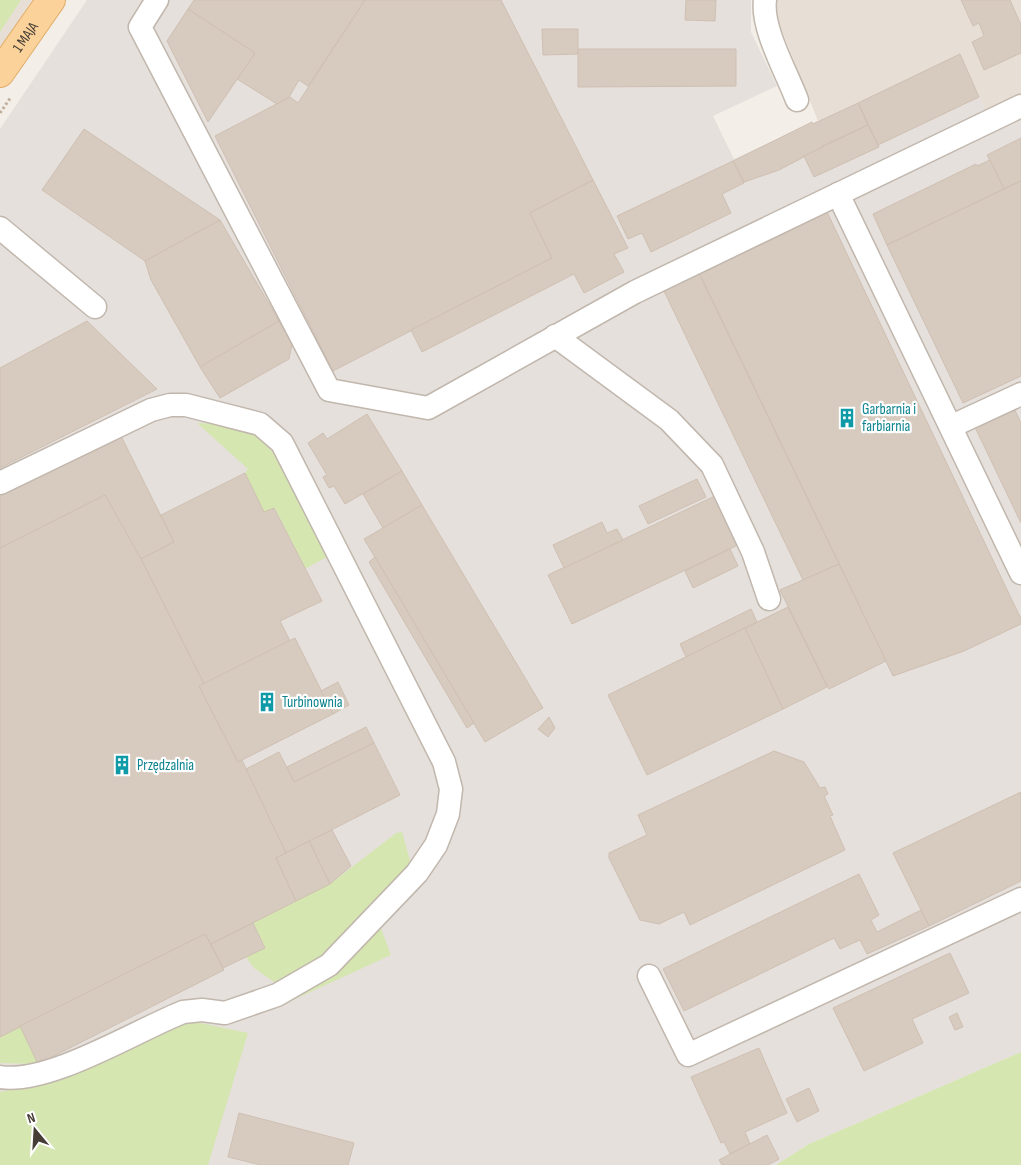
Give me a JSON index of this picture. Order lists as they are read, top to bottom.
{
  "streets": {
    "main road": ["1 MAJA"]
  },
  "places": {
    "building": ["Garbarnia i farbiarnia", "Turbinownia", "Przędzalnia"]
  },
  "north": "top"
}
